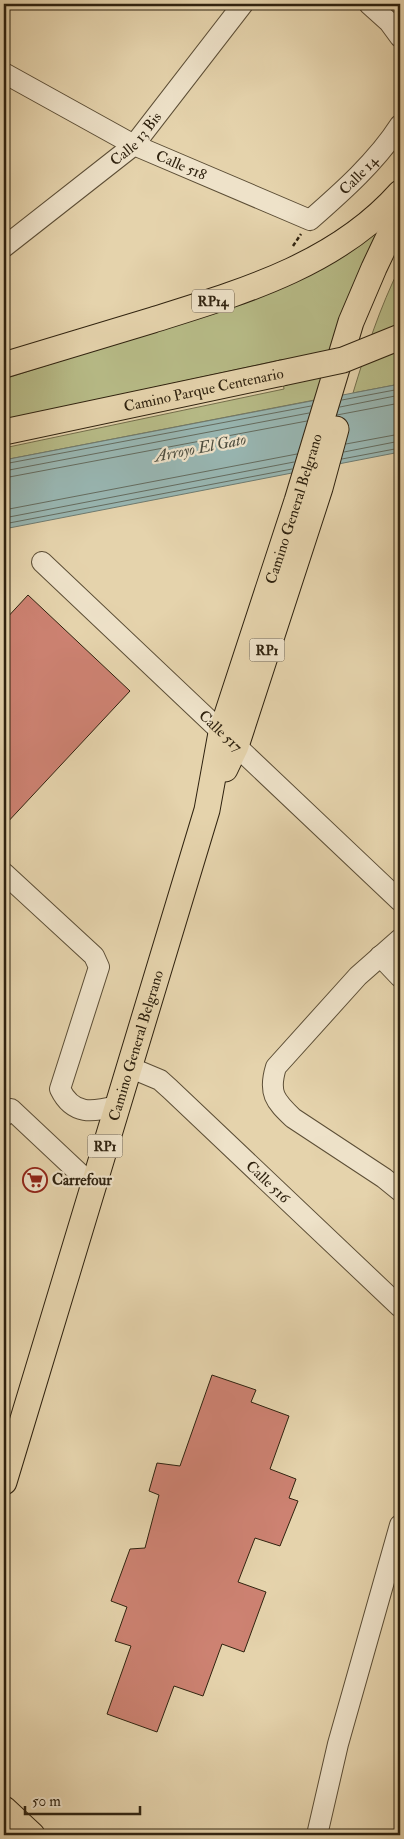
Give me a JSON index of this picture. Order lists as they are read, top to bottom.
{
  "streets": {
    "main road": [
      "RP14",
      "Camino Parque Centenario",
      "Camino General Belgrano",
      "RP1"
    ],
    "street": [
      "Calle 13 Bis",
      "Calle 518",
      "Calle 14",
      "Calle 517",
      "Calle 516"
    ]
  },
  "crossings": [
    ["Calle 13 Bis", "Calle 518"],
    ["Calle 518", "Calle 14"],
    ["Camino General Belgrano", "Calle 517"],
    ["Camino General Belgrano", "Calle 516"]
  ],
  "water": ["Arroyo El Gato"],
  "places": {
    "supermarket": ["Carrefour"]
  },
  "scale_bar": "50 m"
}
